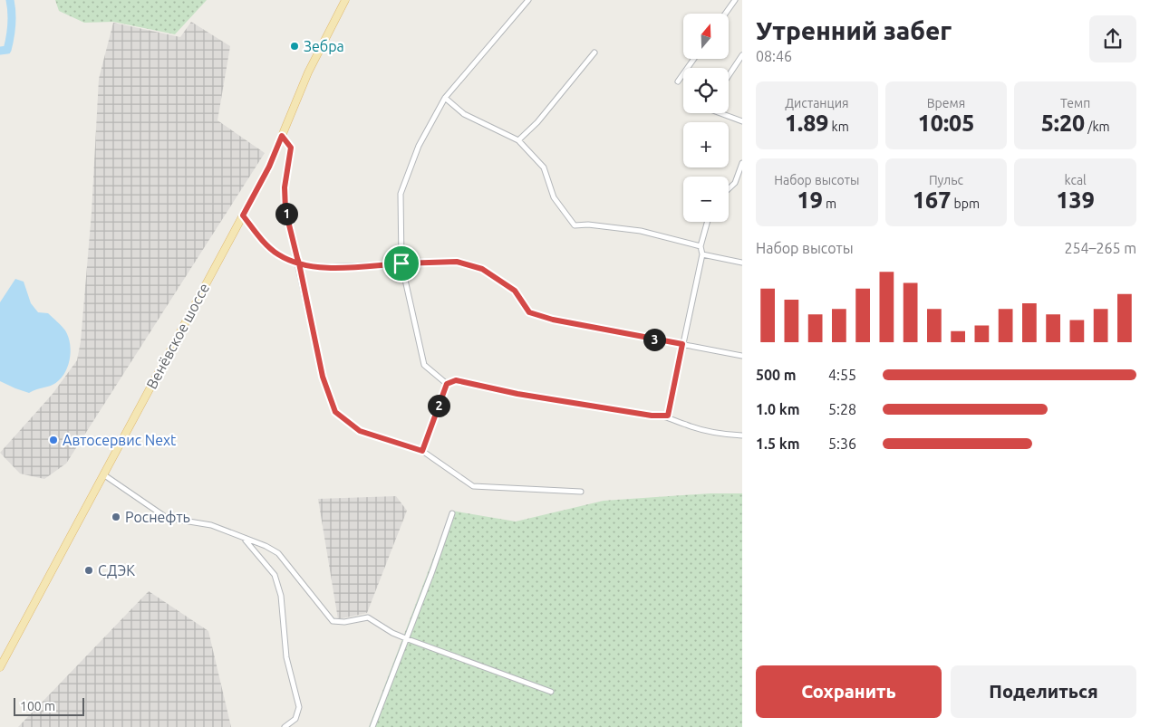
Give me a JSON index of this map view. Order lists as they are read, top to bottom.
{
  "streets": {
    "main road": ["Венёвское шоссе"]
  },
  "places": [
    "Зебра",
    "Автосервис Next",
    "Роснефть",
    "СДЭК"
  ],
  "scale_bar": "100 m",
  "north": "top",
  "page": {
    "heading": ["Утренний забег", "08:46"],
    "map_buttons": ["+", "−"],
    "stats": [
      ["Дистанция", "1.89 km"],
      ["Время", "10:05"],
      ["Темп", "5:20 /km"],
      ["Набор высоты", "19 m"],
      ["Пульс", "167 bpm"],
      ["kcal", "139"]
    ],
    "pins": ["1", "3", "2"],
    "chart": ["Набор высоты", "254–265 m"],
    "list": [
      {
        "name": "500 m",
        "note": "4:55"
      },
      {
        "name": "1.0 km",
        "note": "5:28"
      },
      {
        "name": "1.5 km",
        "note": "5:36"
      }
    ],
    "buttons": ["Сохранить", "Поделиться"],
    "scale": "100 m"
  }
}
